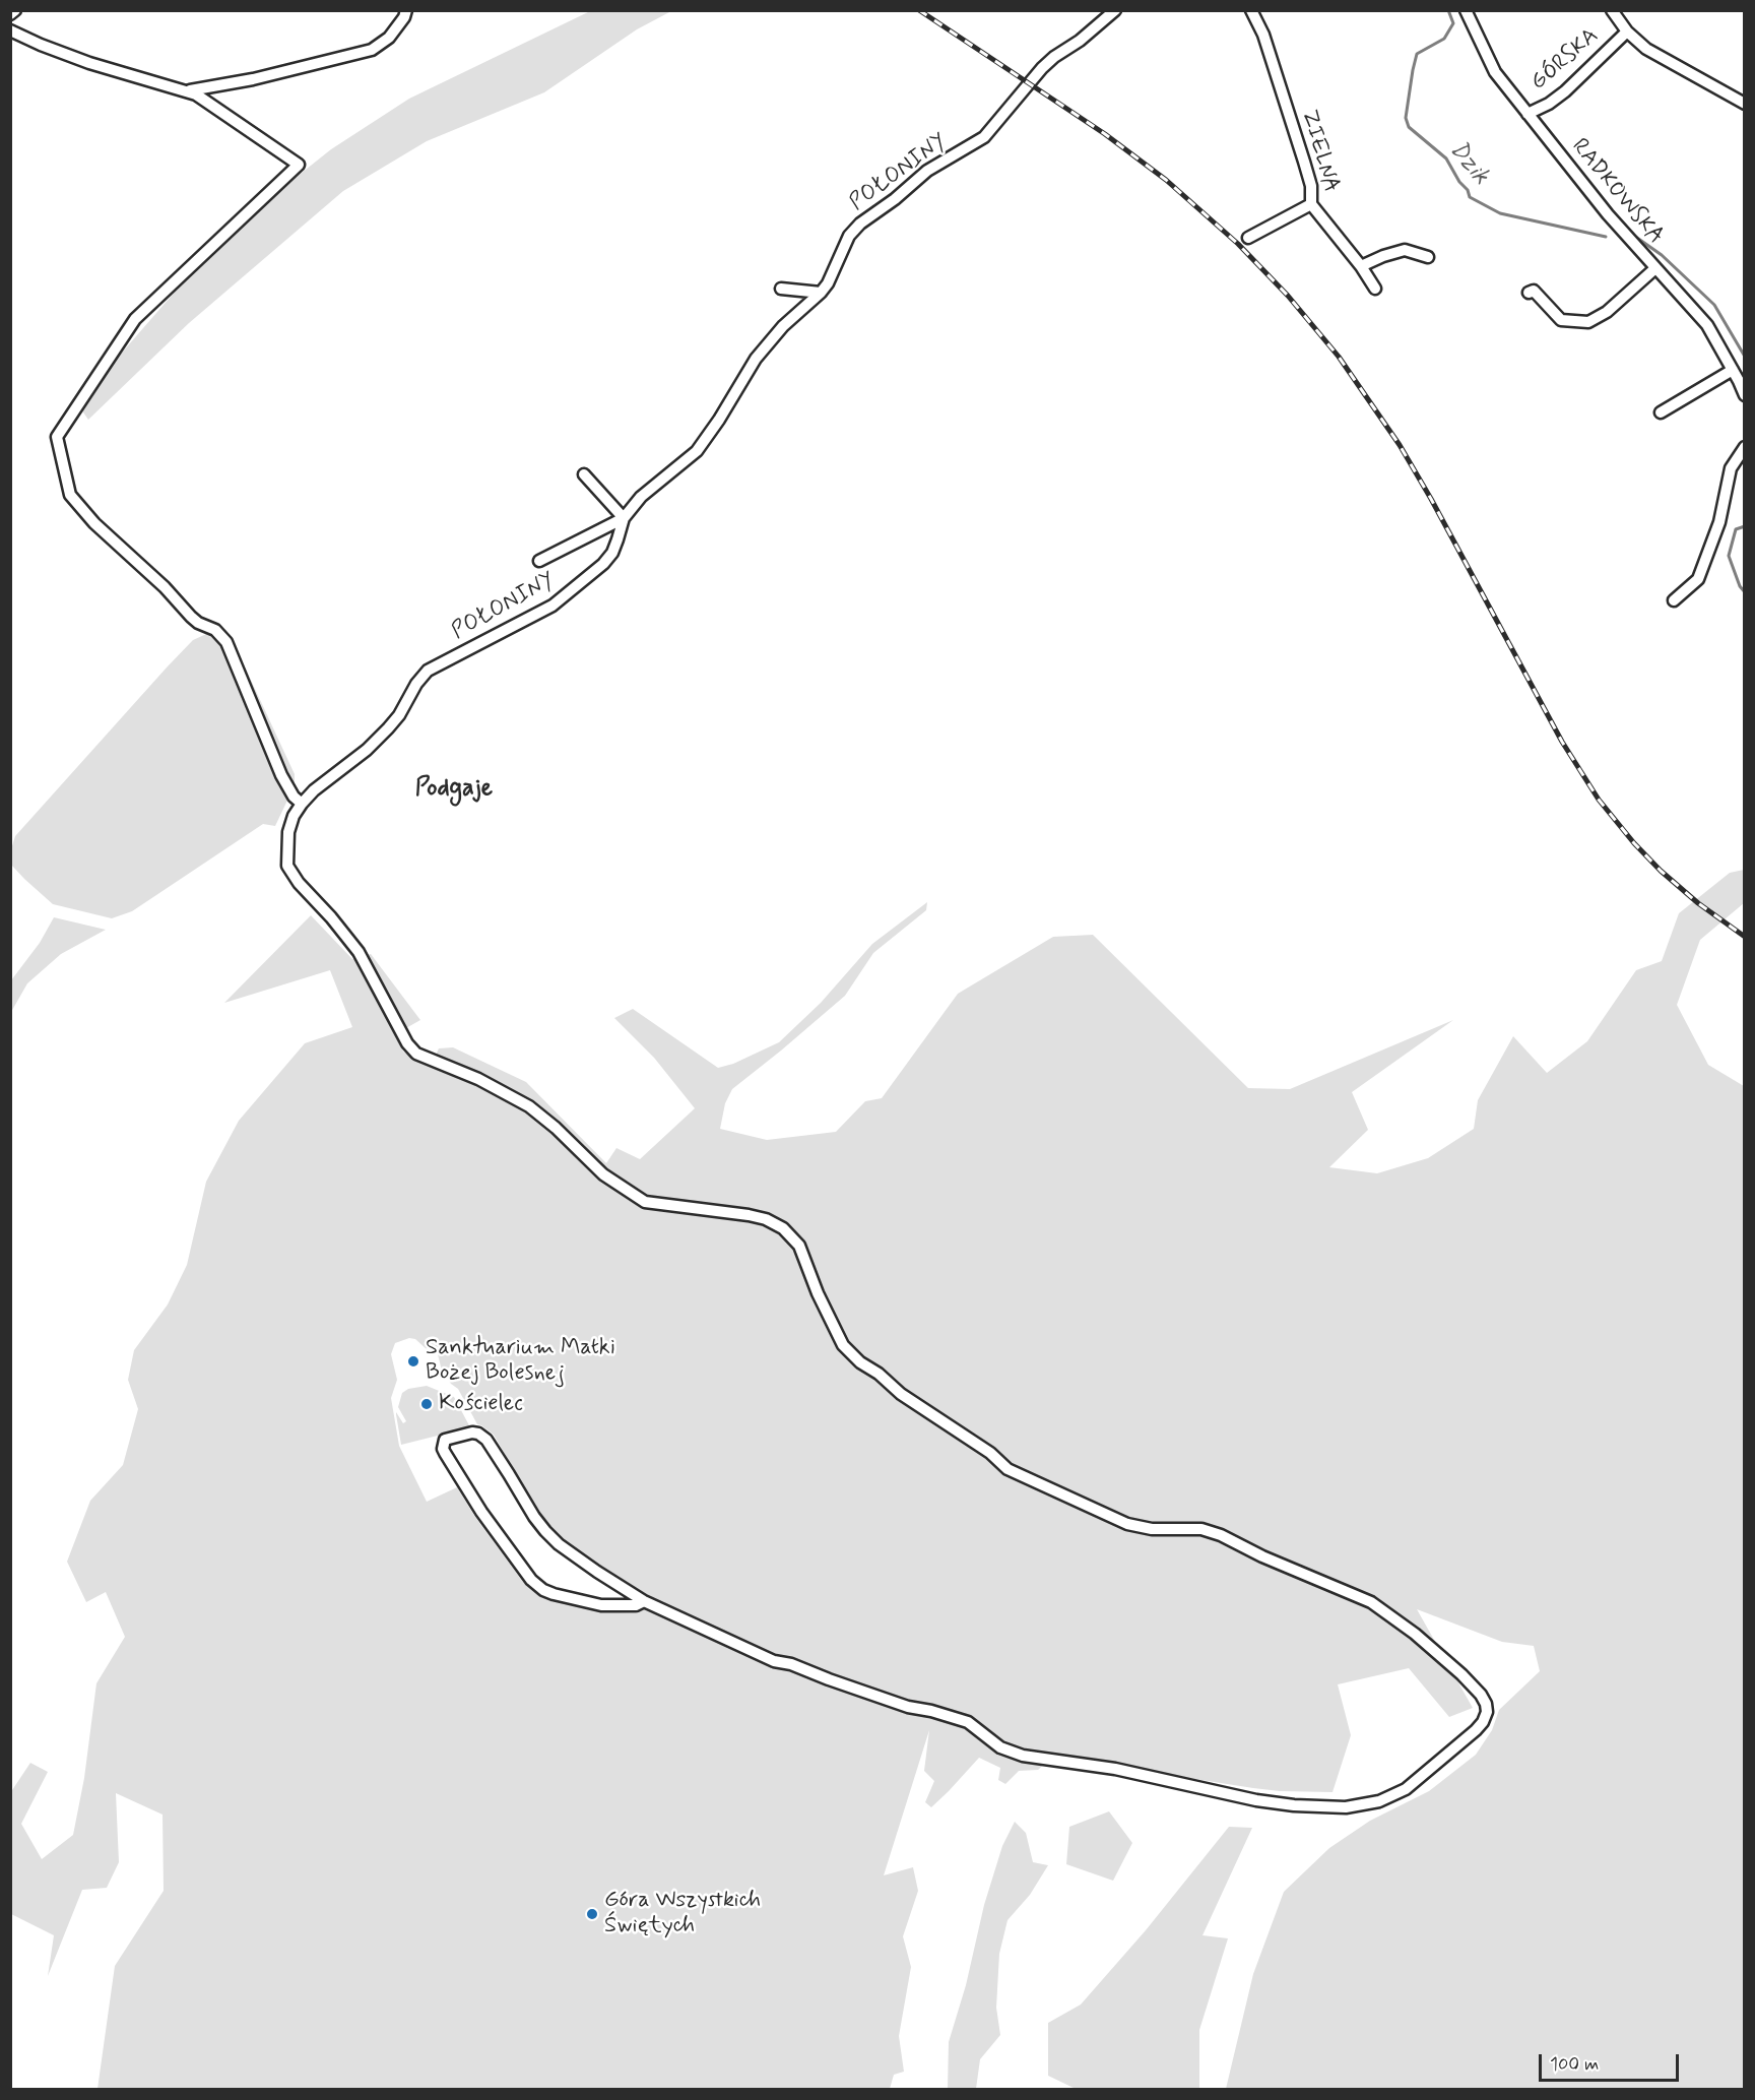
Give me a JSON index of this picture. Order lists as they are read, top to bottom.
{
  "streets": {
    "street": [
      "GÓRSKA",
      "ZIELNA",
      "POŁONINY",
      "RADKOWSKA"
    ]
  },
  "crossings": [
    ["GÓRSKA", "RADKOWSKA"]
  ],
  "districts": ["Podgaje"],
  "water": ["Dzik"],
  "places": ["Sanktuarium Matki Bożej Bolesnej", "Kościelec", "Góra Wszystkich Świętych"],
  "scale_bar": "100 m"
}
